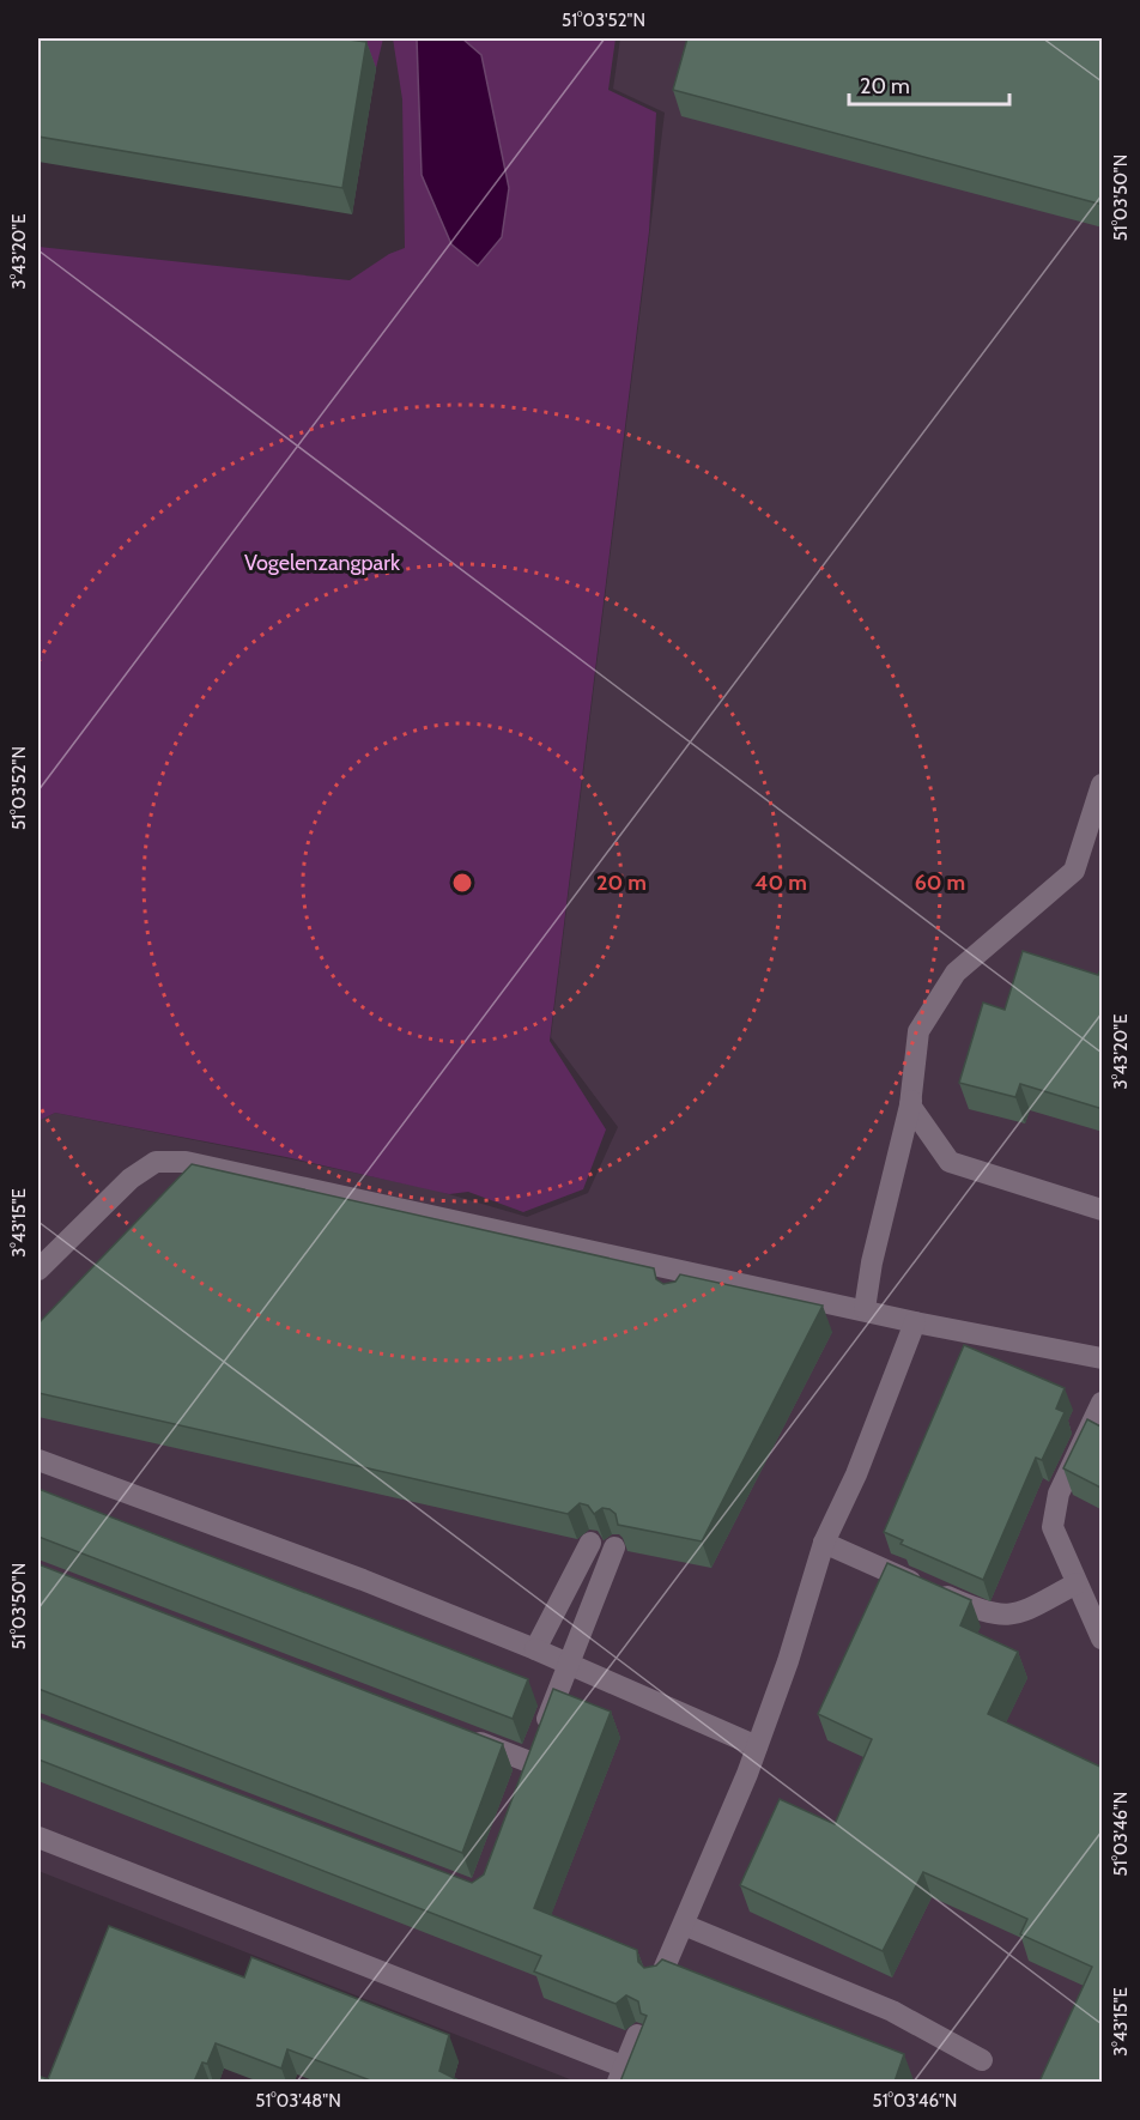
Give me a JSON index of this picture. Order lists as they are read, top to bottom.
{
  "parks": ["Vogelenzangpark"],
  "scale_bar": "20 m",
  "coordinates": [
    "51°03'52\"N",
    "51°03'50\"N",
    "3°43'20\"E",
    "3°43'15\"E",
    "51°03'46\"N",
    "51°03'48\"N"
  ],
  "rings": ["20 m", "40 m", "60 m"]
}
